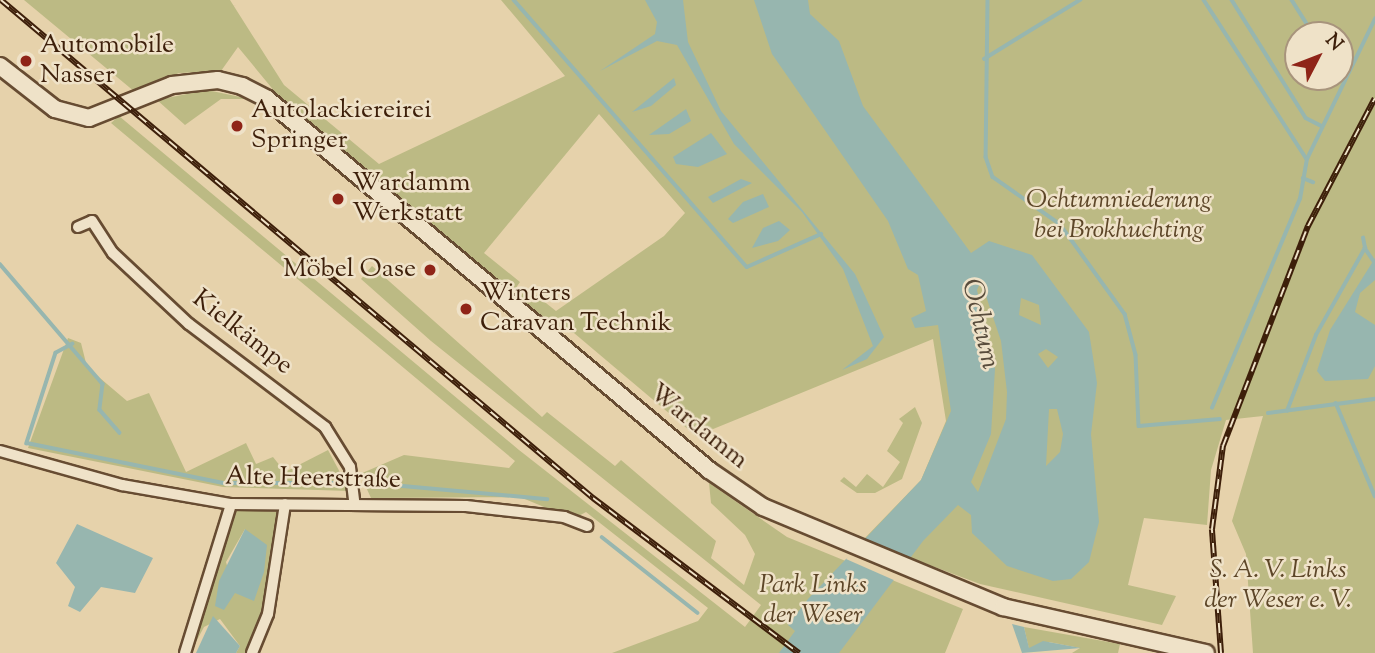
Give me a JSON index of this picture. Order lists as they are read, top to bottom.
{
  "streets": {
    "street": ["Kielkämpe", "Wardamm", "Alte Heerstraße"]
  },
  "crossings": [
    ["Kielkämpe", "Alte Heerstraße"]
  ],
  "water": ["Ochtum"],
  "parks": ["Ochtumniederung bei Brokhuchting", "S. A. V. Links der Weser e. V.", "Park Links der Weser"],
  "places": [
    "Automobile Nasser",
    "Autolackiereirei Springer",
    "Wardamm Werkstatt",
    "Möbel Oase",
    "Winters Caravan Technik"
  ],
  "north": "top right"
}
